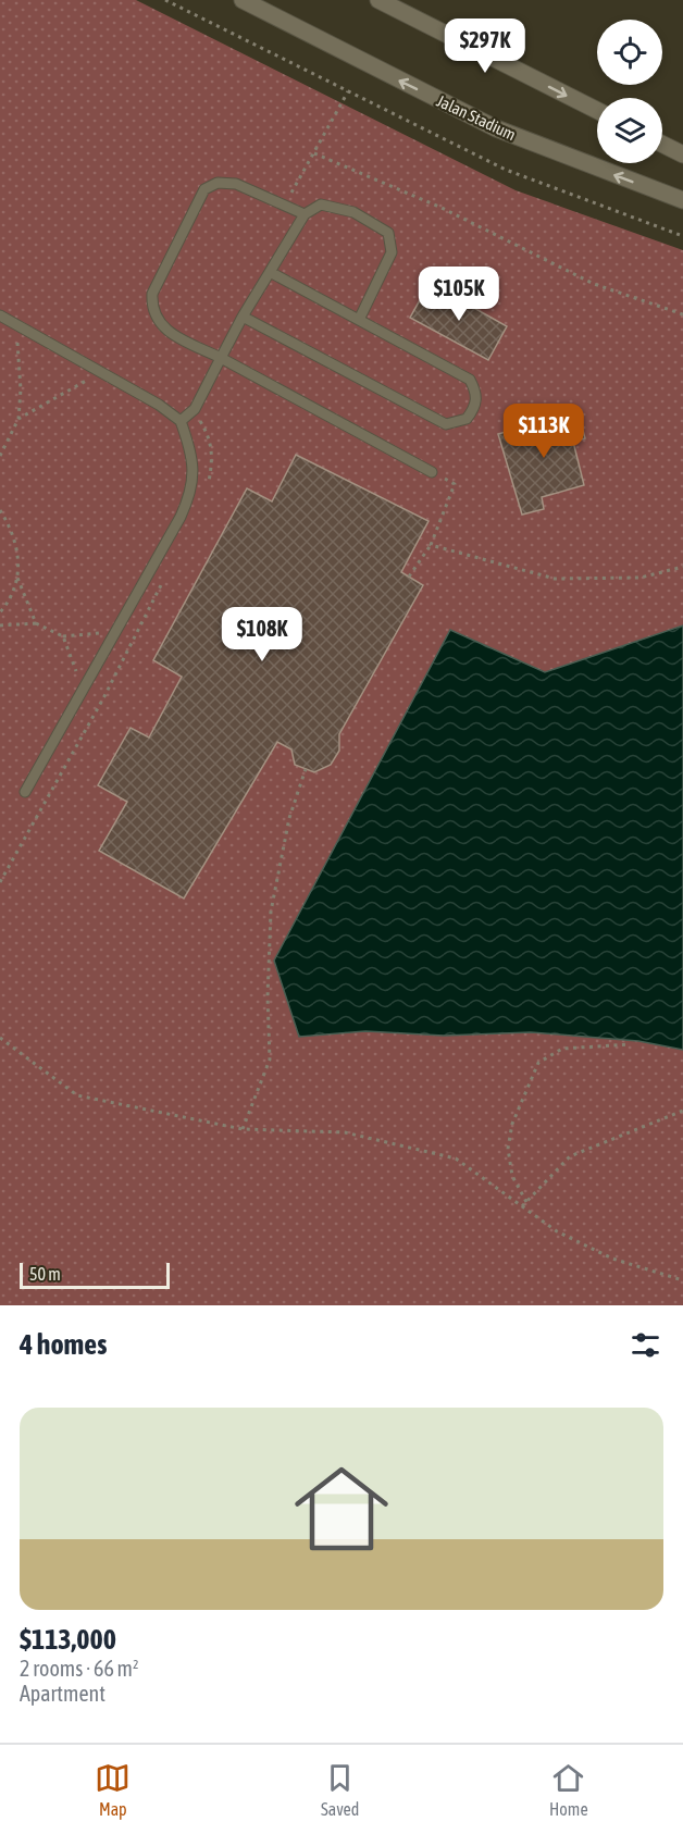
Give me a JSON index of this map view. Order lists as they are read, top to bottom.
{
  "streets": {
    "main road": ["Jalan Stadium"]
  },
  "scale_bar": "50 m",
  "page": {
    "price": [
      "$297K",
      "$105K",
      "$113K",
      "$108K"
    ],
    "scale": "50 m",
    "heading": "4 homes",
    "list": [
      {
        "name": "$113,000",
        "note": "2 rooms · 66 m² · Apartment"
      }
    ],
    "tabs": ["Map", "Saved", "Home"]
  }
}
